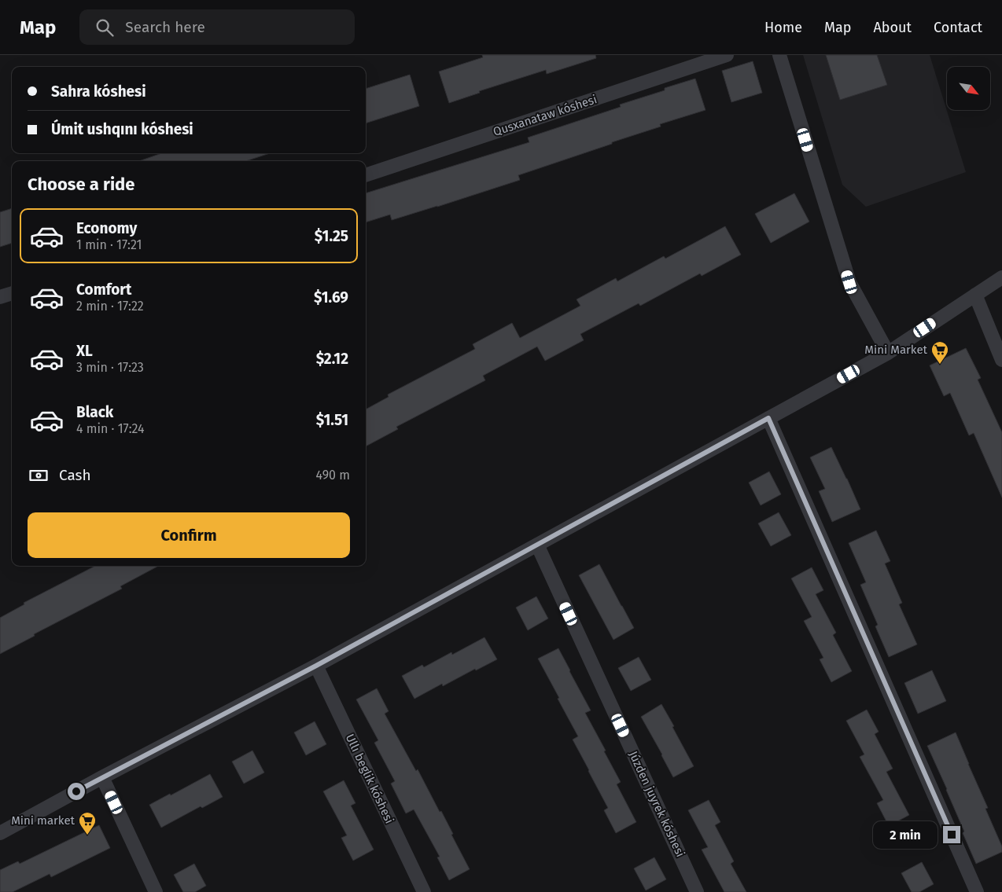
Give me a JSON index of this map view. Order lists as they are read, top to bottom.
{
  "streets": {
    "street": ["Qusxanataw kóshesi", "Ullı beglik kóshesi", "Júzden juyrek kóshesi"]
  },
  "places": {
    "supermarket": ["Mini Market", "Mini market"]
  },
  "north": "bottom right",
  "page": {
    "header": "Map",
    "search": "Search here",
    "nav": [
      "Home",
      "Map",
      "About",
      "Contact"
    ],
    "banner": ["Sahra kóshesi", "Úmit ushqını kóshesi"],
    "heading": "Choose a ride",
    "list": [
      {
        "name": "Economy",
        "note": "1 min · 17:21",
        "value": "$1.25"
      },
      {
        "name": "Comfort",
        "note": "2 min · 17:22",
        "value": "$1.69"
      },
      {
        "name": "XL",
        "note": "3 min · 17:23",
        "value": "$2.12"
      },
      {
        "name": "Black",
        "note": "4 min · 17:24",
        "value": "$1.51"
      }
    ],
    "pay": ["Cash", "490 m"],
    "buttons": "Confirm",
    "bubble": "2 min"
  }
}
